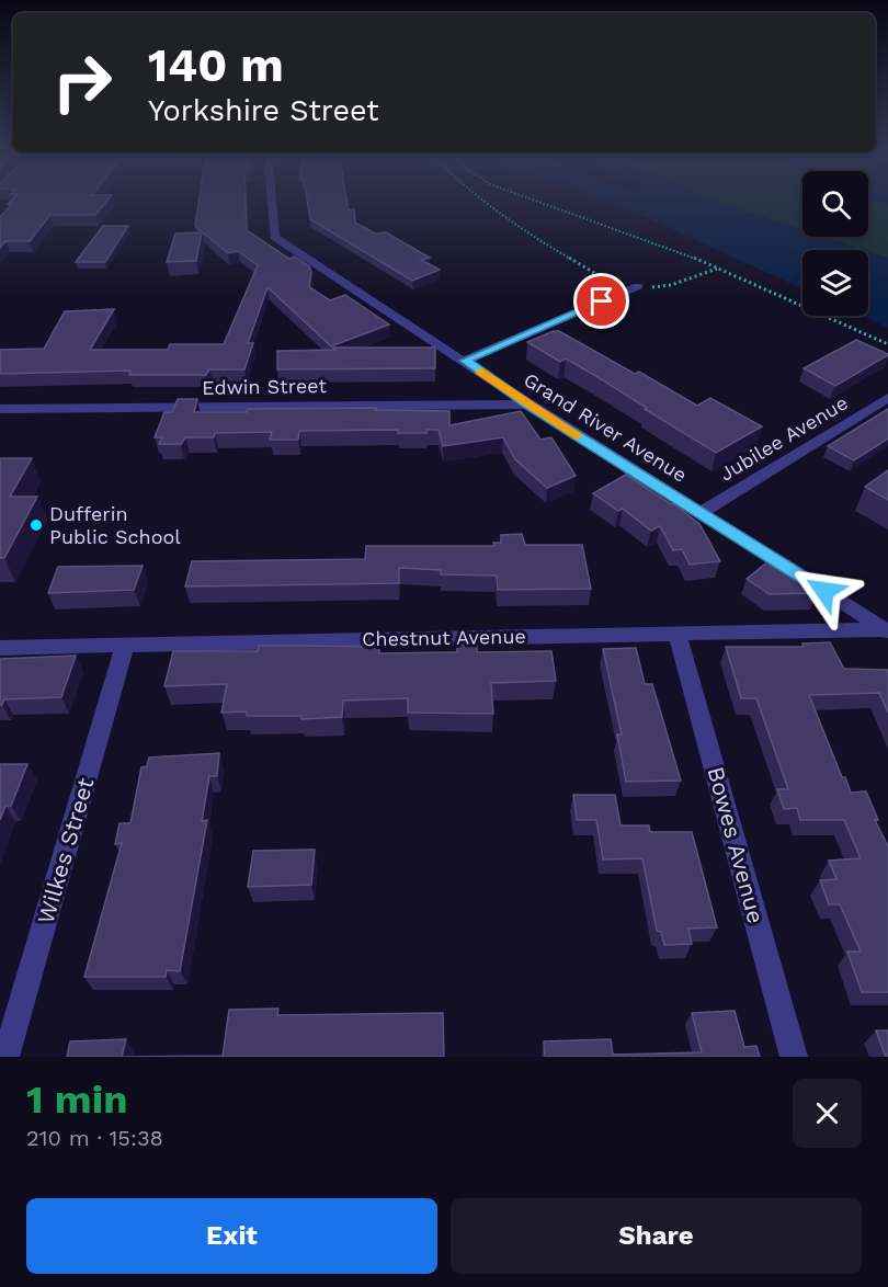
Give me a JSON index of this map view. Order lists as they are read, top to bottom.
{
  "streets": {
    "street": [
      "Edwin Street",
      "Grand River Avenue",
      "Jubilee Avenue",
      "Chestnut Avenue",
      "Bowes Avenue",
      "Wilkes Street"
    ]
  },
  "crossings": [
    ["Edwin Street", "Grand River Avenue"],
    ["Grand River Avenue", "Jubilee Avenue"],
    ["Grand River Avenue", "Chestnut Avenue"],
    ["Chestnut Avenue", "Bowes Avenue"],
    ["Chestnut Avenue", "Wilkes Street"]
  ],
  "places": ["Dufferin Public School"],
  "page": {
    "turn": ["140 m", "Yorkshire Street"],
    "heading": ["1 min", "210 m · 15:38"],
    "buttons": ["Exit", "Share"]
  }
}
